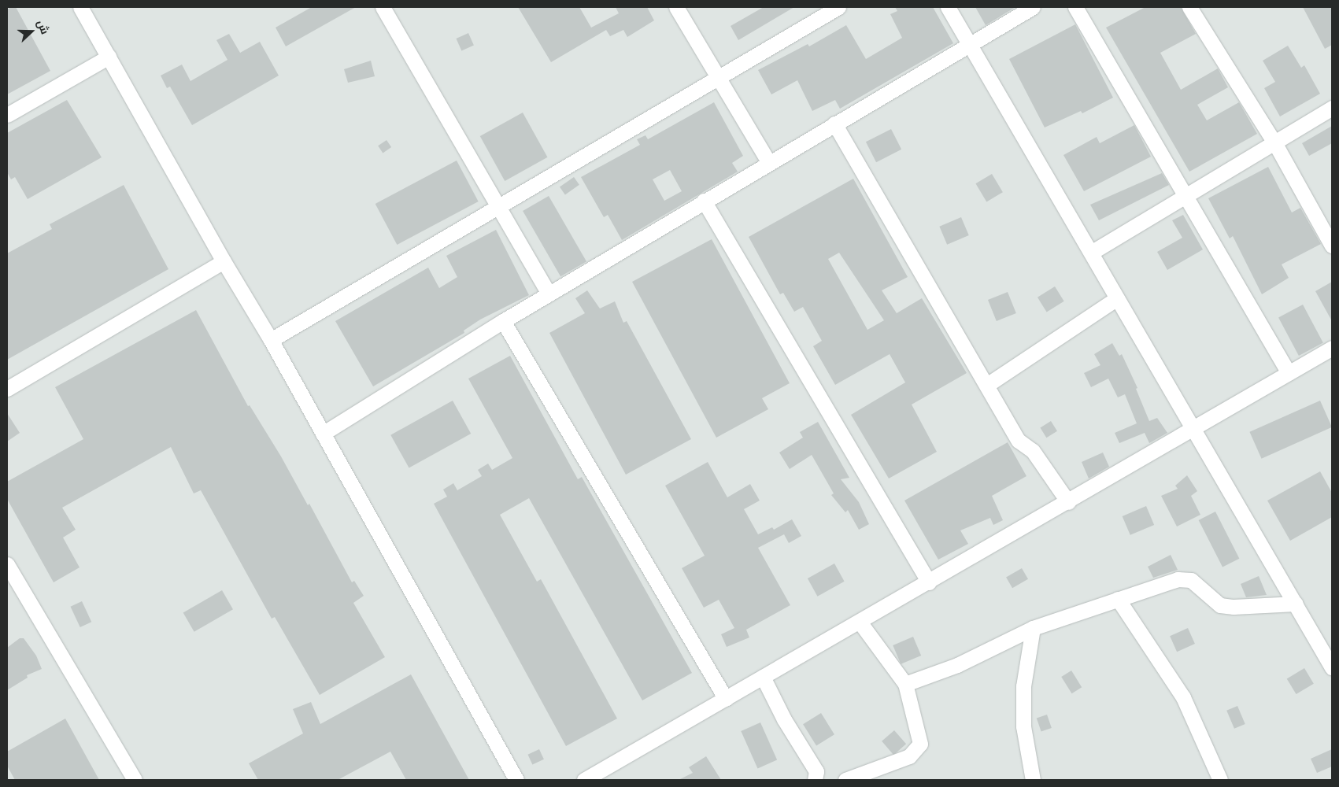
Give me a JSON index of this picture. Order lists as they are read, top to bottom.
{
  "north": "right"
}
